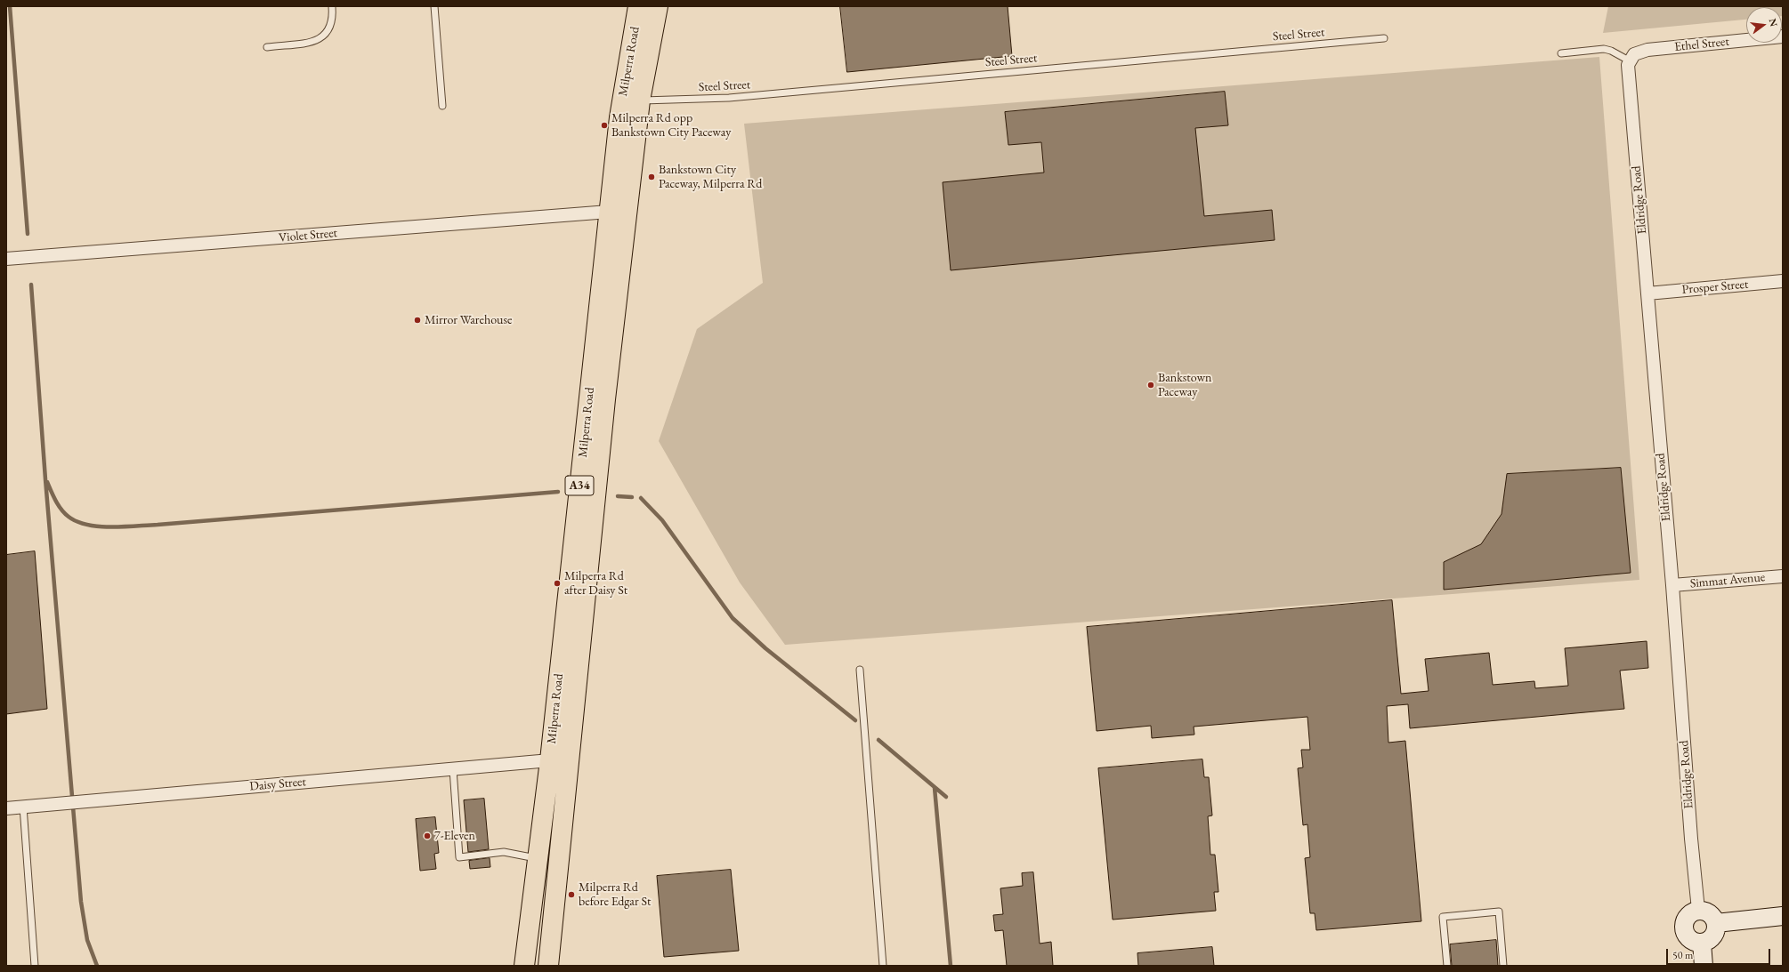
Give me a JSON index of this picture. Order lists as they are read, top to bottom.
{
  "streets": {
    "highway": ["Milperra Road", "A34"],
    "street": [
      "Ethel Street",
      "Eldridge Road",
      "Violet Street",
      "Prosper Street",
      "Simmat Avenue",
      "Daisy Street"
    ],
    "lane": ["Steel Street"]
  },
  "crossings": [
    ["Steel Street", "Milperra Road"],
    ["Ethel Street", "Eldridge Road"],
    ["Milperra Road", "Violet Street"],
    ["Milperra Road", "Daisy Street"],
    ["Eldridge Road", "Prosper Street"],
    ["Eldridge Road", "Simmat Avenue"]
  ],
  "places": [
    "Milperra Rd opp Bankstown City Paceway",
    "Bankstown City Paceway, Milperra Rd",
    "Mirror Warehouse",
    "Bankstown Paceway",
    "Milperra Rd after Daisy St",
    "7-Eleven",
    "Milperra Rd before Edgar St"
  ],
  "scale_bar": "50 m",
  "north": "right"
}
